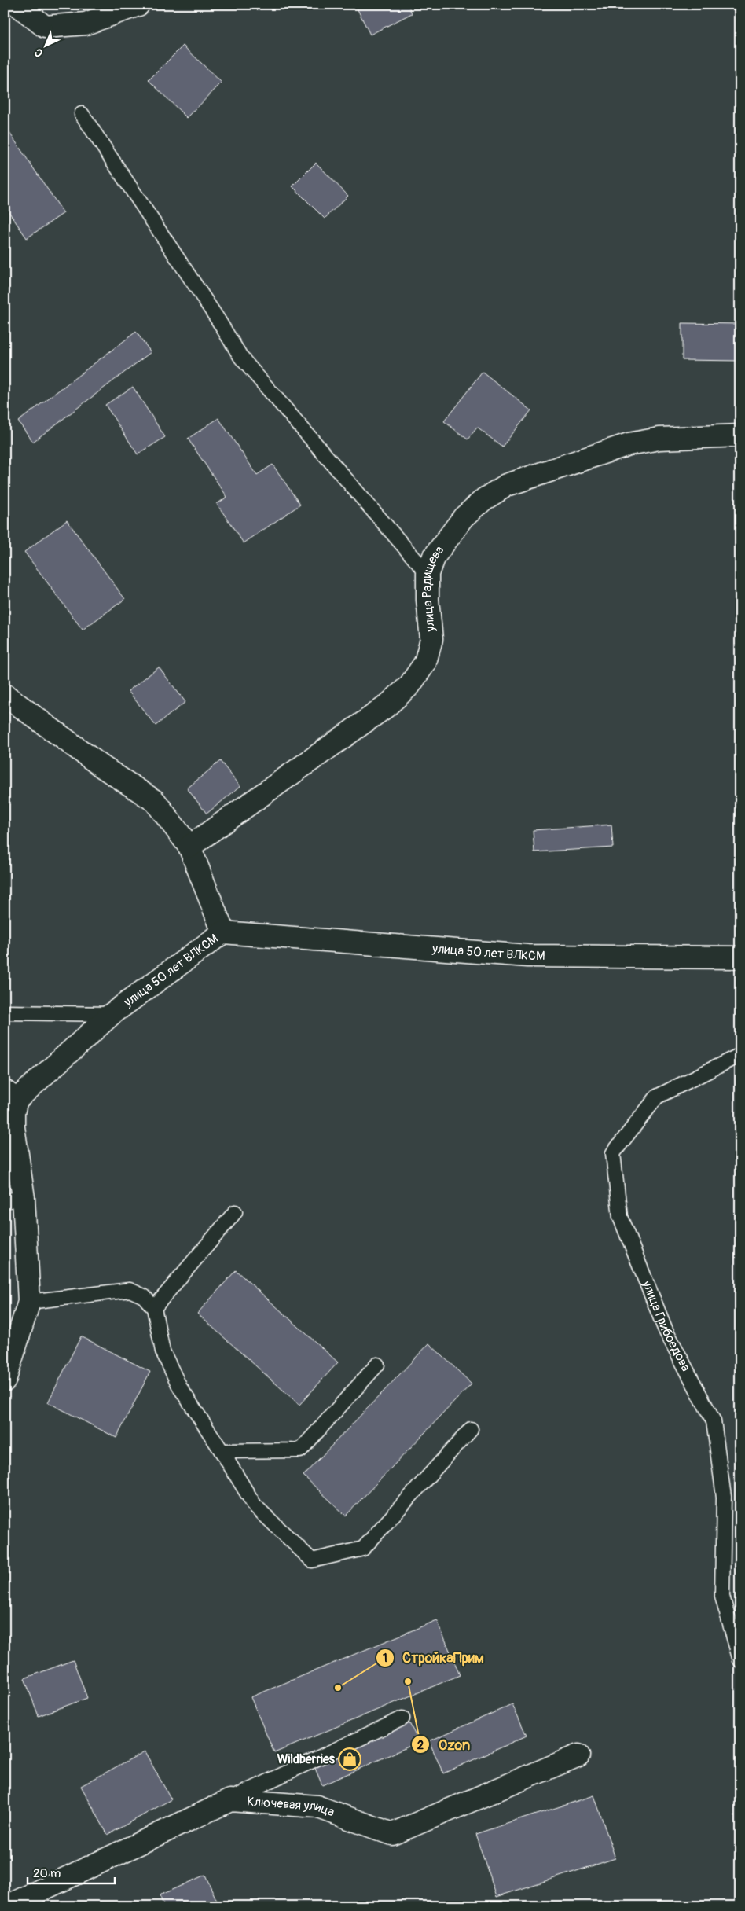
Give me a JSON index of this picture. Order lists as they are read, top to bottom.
{
  "streets": {
    "street": ["улица Радищева", "улица 50 лет ВЛКСМ", "Ключевая улица"],
    "lane": ["улица Грибоедова"]
  },
  "places": {
    "other": ["Ozon", "СтройкаПрим"],
    "shop": ["Wildberries"]
  },
  "scale_bar": "20 m",
  "north": "bottom left"
}
